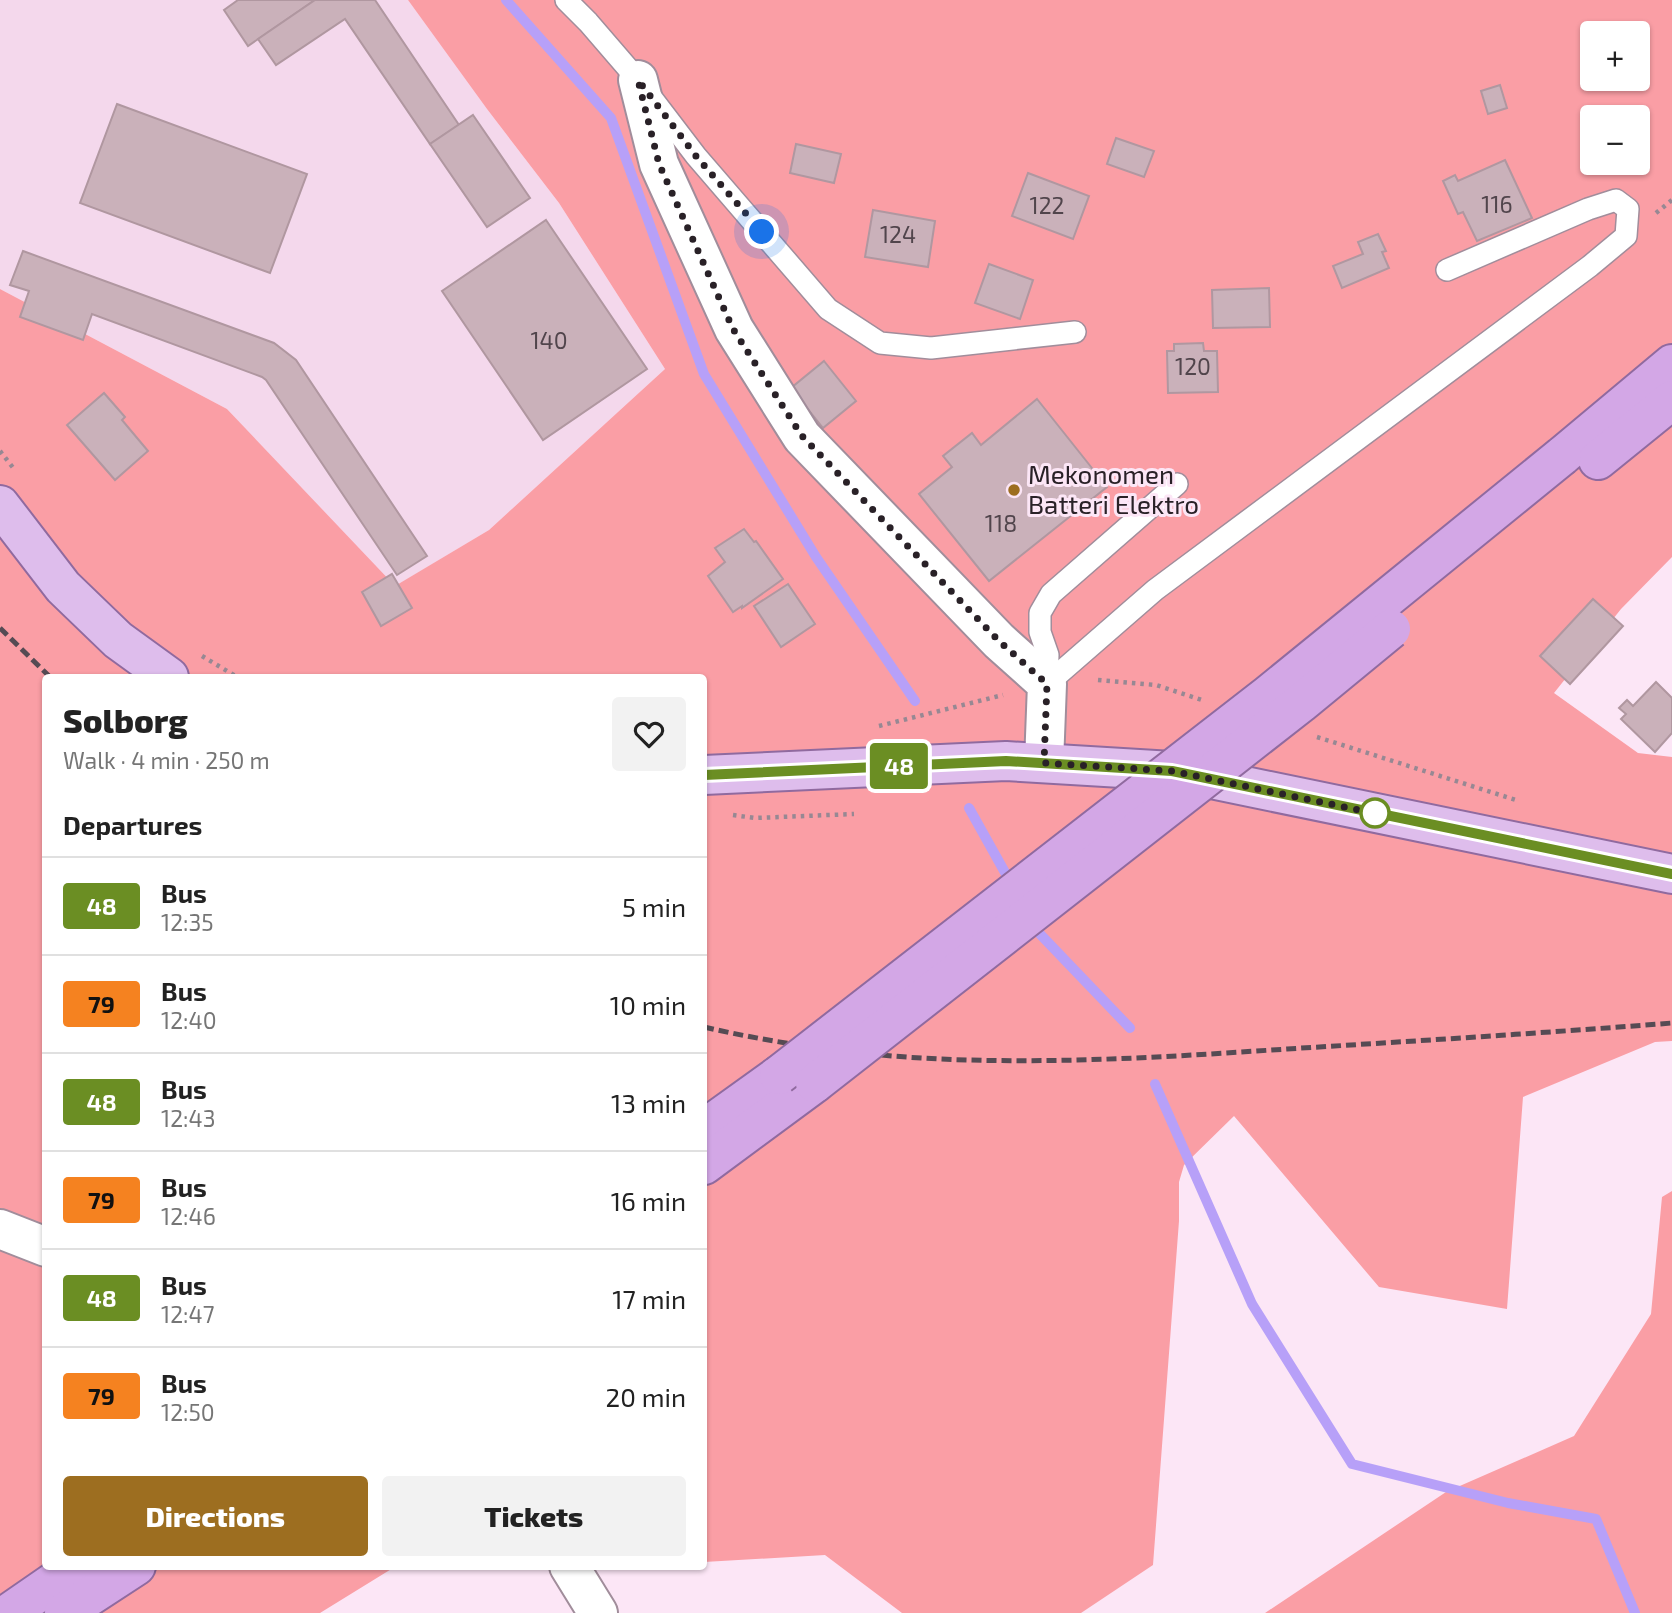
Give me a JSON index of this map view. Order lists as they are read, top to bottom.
{
  "places": ["Mekonomen Batteri Elektro"],
  "lines": ["bus line 48"],
  "house_numbers": [
    "116",
    "122",
    "124",
    "140",
    "120",
    "118"
  ],
  "page": {
    "on_map": "48",
    "map_buttons": ["+", "−"],
    "heading": [
      ["Solborg", "Walk · 4 min · 250 m"],
      "Departures"
    ],
    "list": [
      {
        "mark": "48",
        "name": "Bus",
        "note": "12:35",
        "value": "5 min"
      },
      {
        "mark": "79",
        "name": "Bus",
        "note": "12:40",
        "value": "10 min"
      },
      {
        "mark": "48",
        "name": "Bus",
        "note": "12:43",
        "value": "13 min"
      },
      {
        "mark": "79",
        "name": "Bus",
        "note": "12:46",
        "value": "16 min"
      },
      {
        "mark": "48",
        "name": "Bus",
        "note": "12:47",
        "value": "17 min"
      },
      {
        "mark": "79",
        "name": "Bus",
        "note": "12:50",
        "value": "20 min"
      }
    ],
    "buttons": ["Directions", "Tickets"]
  }
}
